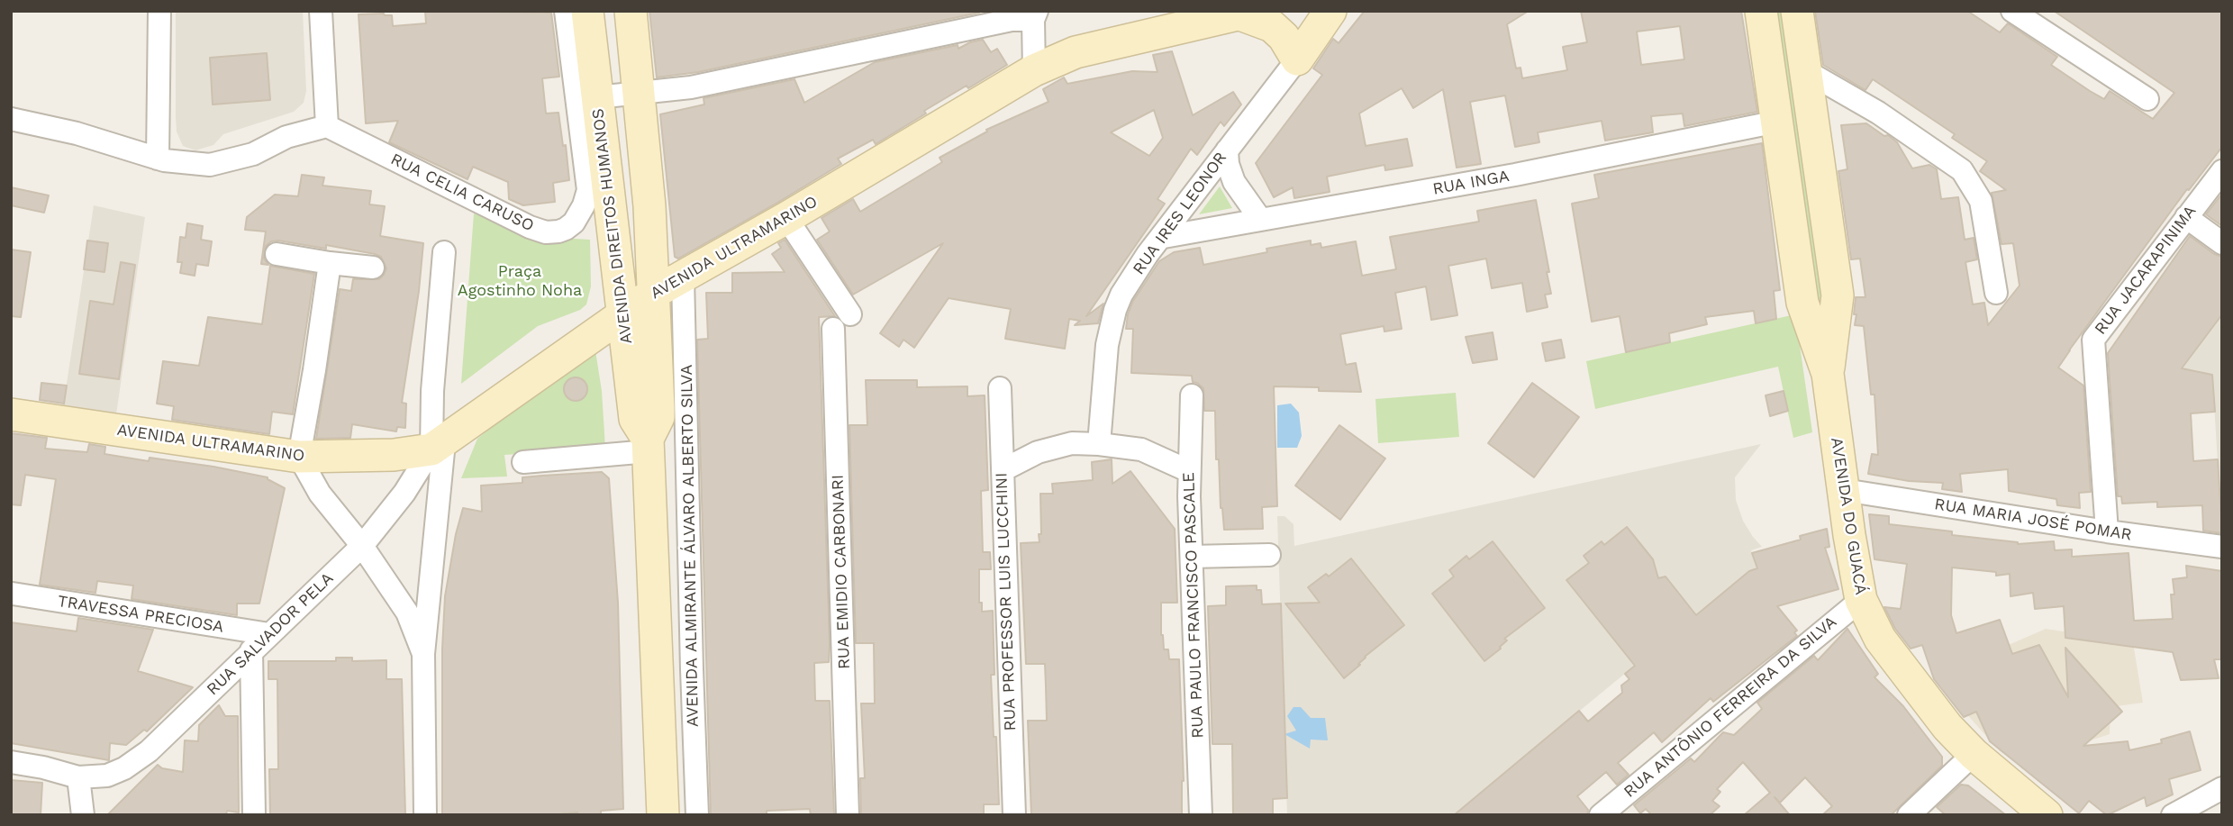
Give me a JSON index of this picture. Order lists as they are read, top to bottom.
{
  "streets": {
    "street": [
      "RUA INGA",
      "RUA CELIA CARUSO",
      "RUA IRES LEONOR",
      "AVENIDA DIREITOS HUMANOS",
      "AVENIDA ULTRAMARINO",
      "RUA JACARAPINIMA",
      "AVENIDA DO GUACÁ",
      "RUA MARIA JOSÉ POMAR",
      "AVENIDA ALMIRANTE ÁLVARO ALBERTO SILVA",
      "RUA EMIDIO CARBONARI",
      "RUA PROFESSOR LUIS LUCCHINI",
      "RUA PAULO FRANCISCO PASCALE",
      "TRAVESSA PRECIOSA",
      "RUA SALVADOR PELA",
      "RUA ANTÔNIO FERREIRA DA SILVA"
    ]
  },
  "crossings": [
    ["RUA INGA", "RUA IRES LEONOR"],
    ["RUA INGA", "AVENIDA DO GUACÁ"],
    ["RUA IRES LEONOR", "AVENIDA ULTRAMARINO"],
    ["AVENIDA DIREITOS HUMANOS", "AVENIDA ULTRAMARINO"],
    ["AVENIDA ULTRAMARINO", "AVENIDA ALMIRANTE ÁLVARO ALBERTO SILVA"],
    ["AVENIDA ULTRAMARINO", "RUA SALVADOR PELA"],
    ["RUA JACARAPINIMA", "RUA MARIA JOSÉ POMAR"],
    ["AVENIDA DO GUACÁ", "RUA MARIA JOSÉ POMAR"],
    ["AVENIDA DO GUACÁ", "RUA ANTÔNIO FERREIRA DA SILVA"],
    ["TRAVESSA PRECIOSA", "RUA SALVADOR PELA"]
  ],
  "parks": ["Praça Agostinho Noha"]
}
